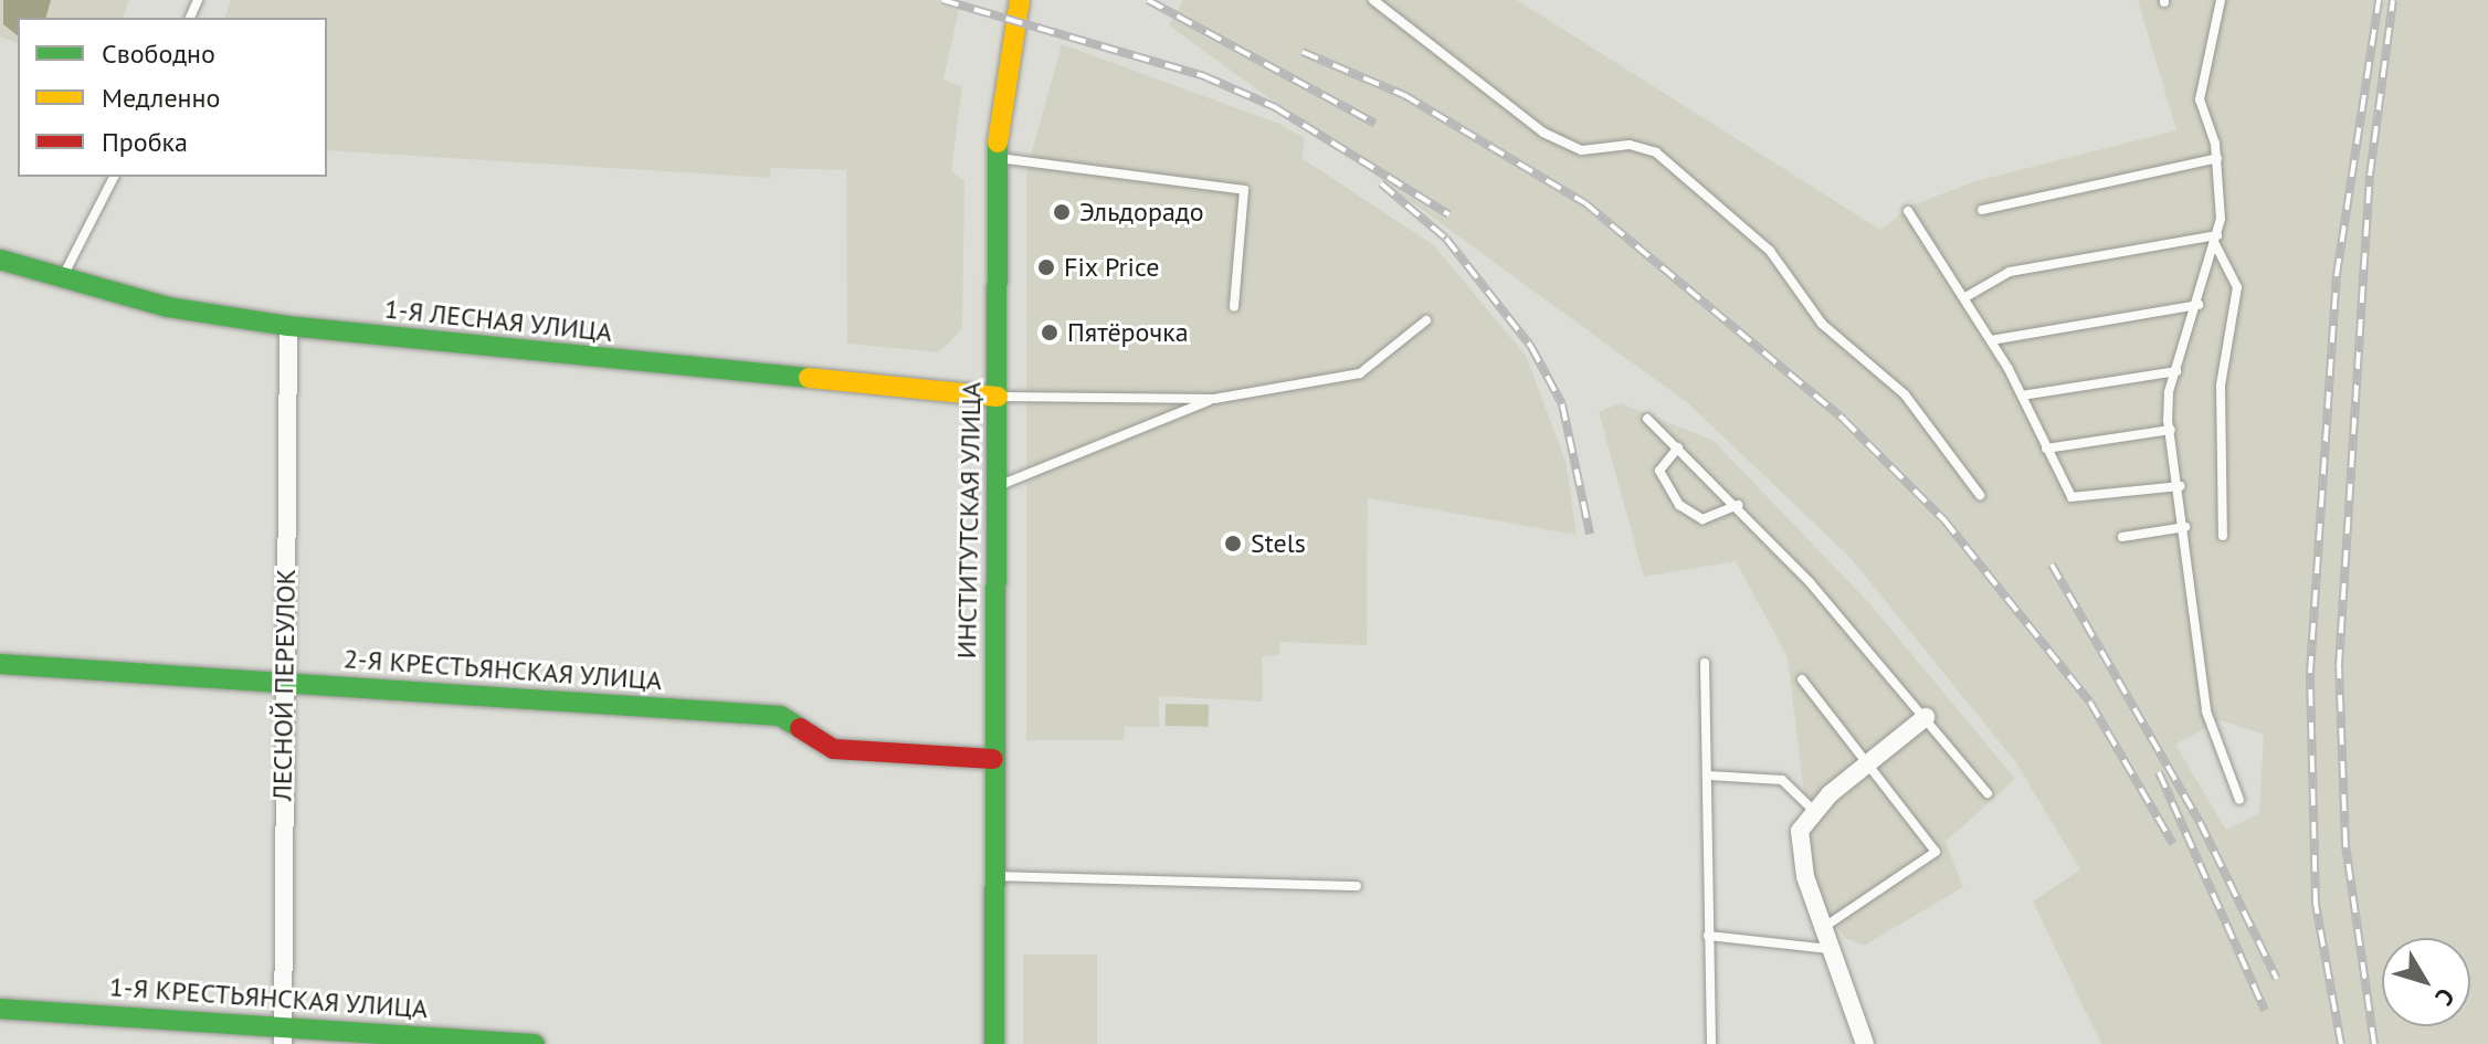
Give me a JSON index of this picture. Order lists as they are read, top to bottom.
{
  "streets": {
    "street": [
      "1-Я ЛЕСНАЯ УЛИЦА",
      "ИНСТИТУТСКАЯ УЛИЦА",
      "2-Я КРЕСТЬЯНСКАЯ УЛИЦА",
      "ЛЕСНОЙ ПЕРЕУЛОК",
      "1-Я КРЕСТЬЯНСКАЯ УЛИЦА"
    ]
  },
  "crossings": [
    ["1-Я ЛЕСНАЯ УЛИЦА", "ИНСТИТУТСКАЯ УЛИЦА"],
    ["1-Я ЛЕСНАЯ УЛИЦА", "ЛЕСНОЙ ПЕРЕУЛОК"],
    ["ИНСТИТУТСКАЯ УЛИЦА", "2-Я КРЕСТЬЯНСКАЯ УЛИЦА"],
    ["2-Я КРЕСТЬЯНСКАЯ УЛИЦА", "ЛЕСНОЙ ПЕРЕУЛОК"],
    ["ЛЕСНОЙ ПЕРЕУЛОК", "1-Я КРЕСТЬЯНСКАЯ УЛИЦА"]
  ],
  "places": [
    "Эльдорадо",
    "Fix Price",
    "Пятёрочка",
    "Stels"
  ],
  "legend": ["Свободно", "Медленно", "Пробка"],
  "north": "bottom right"
}
